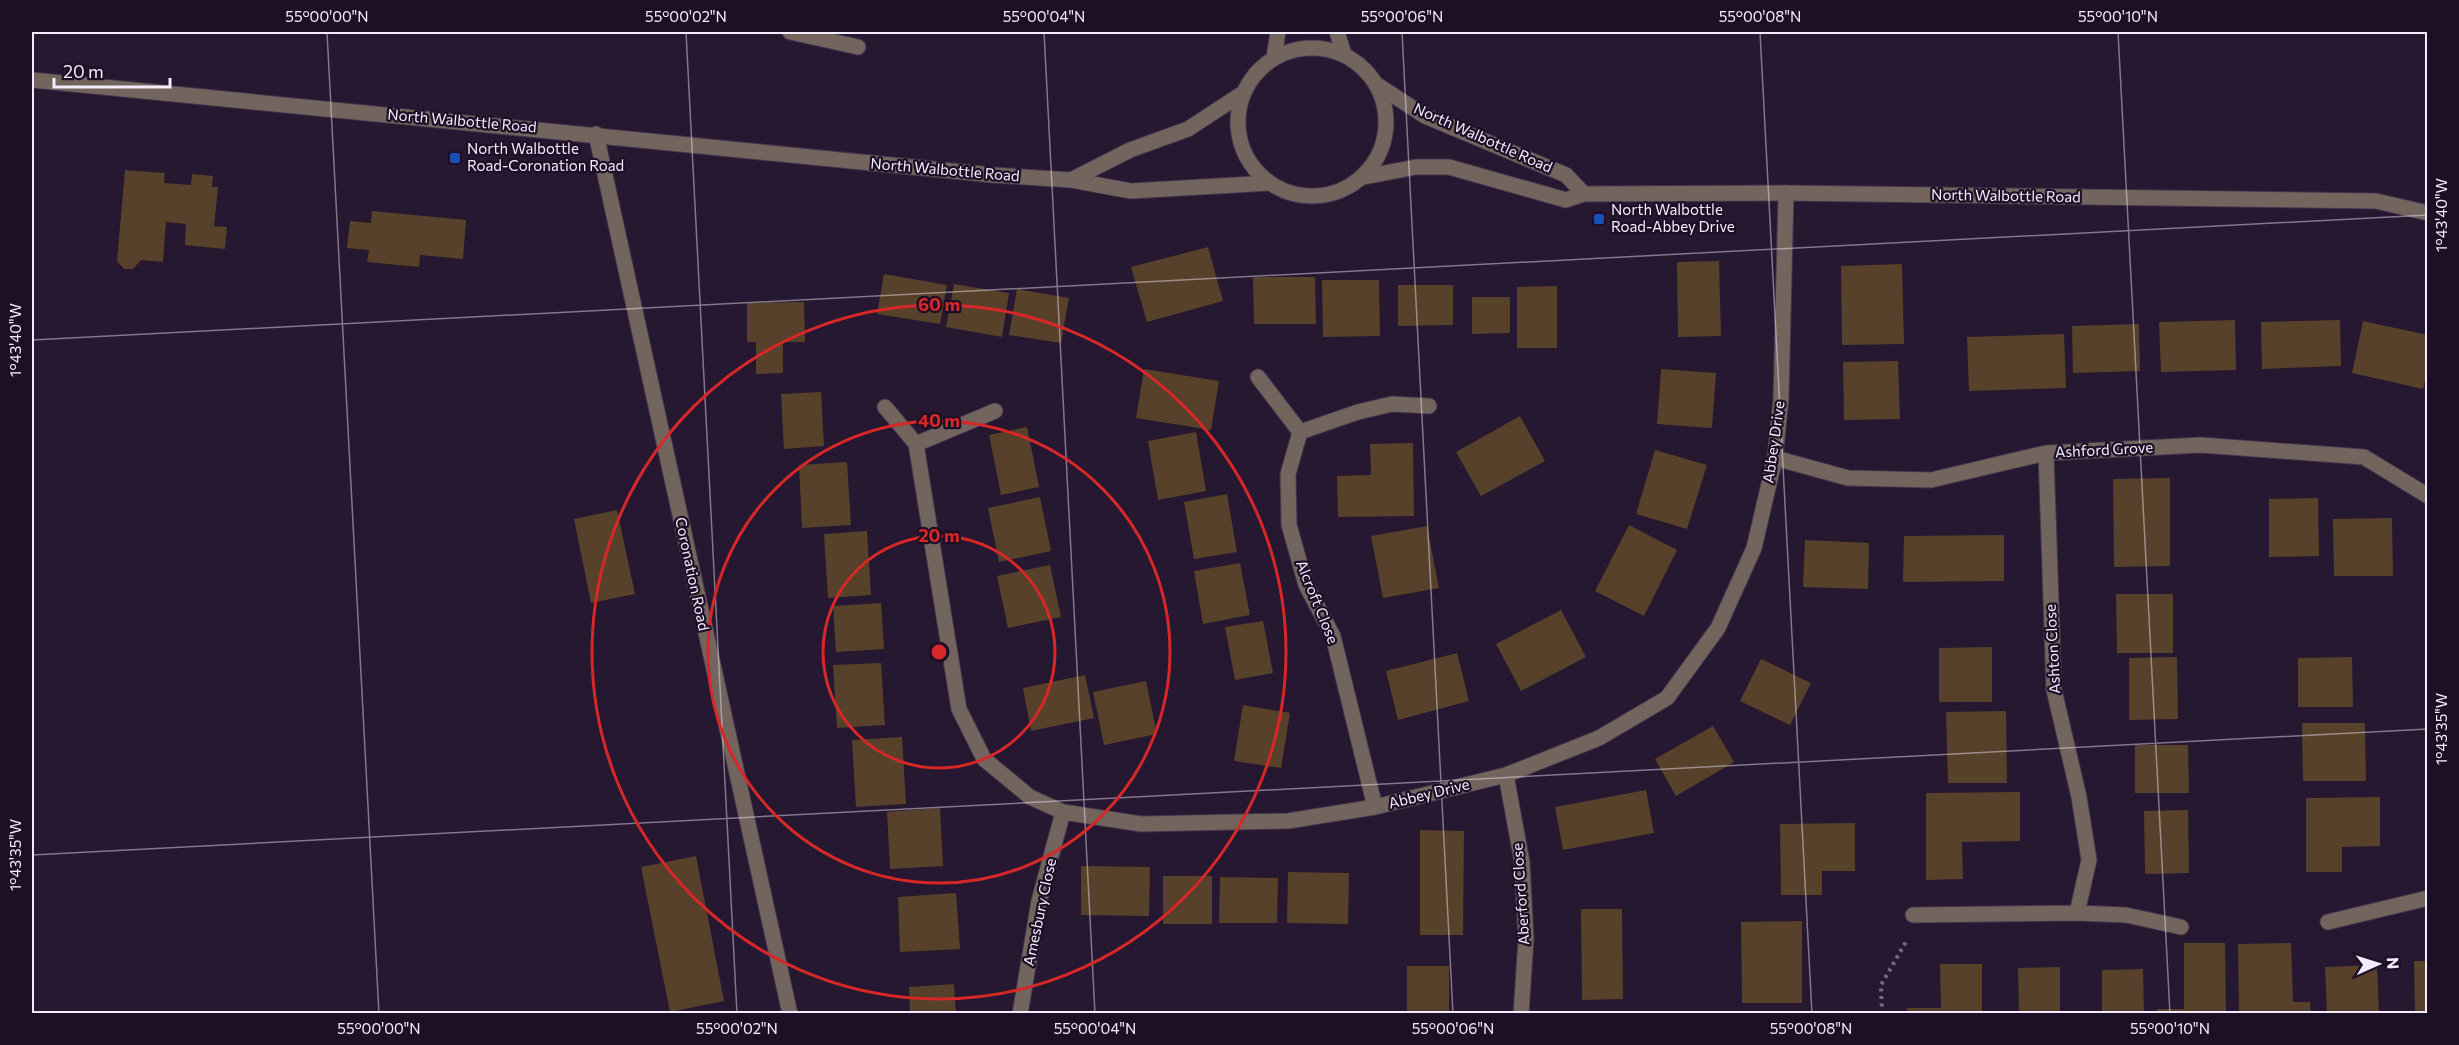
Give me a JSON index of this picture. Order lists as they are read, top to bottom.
{
  "streets": {
    "street": [
      "North Walbottle Road",
      "Abbey Drive",
      "Ashford Grove",
      "Coronation Road",
      "Alcroft Close",
      "Ashton Close",
      "Aberford Close",
      "Amesbury Close"
    ]
  },
  "crossings": [
    ["North Walbottle Road", "Abbey Drive"],
    ["North Walbottle Road", "Coronation Road"],
    ["Abbey Drive", "Ashford Grove"],
    ["Abbey Drive", "Alcroft Close"],
    ["Abbey Drive", "Aberford Close"],
    ["Abbey Drive", "Amesbury Close"],
    ["Ashford Grove", "Ashton Close"]
  ],
  "places": {
    "transit": ["North Walbottle Road-Coronation Road", "North Walbottle Road-Abbey Drive"]
  },
  "scale_bar": "20 m",
  "north": "right",
  "coordinates": [
    "55°00'00\"N",
    "55°00'02\"N",
    "55°00'04\"N",
    "55°00'06\"N",
    "55°00'08\"N",
    "55°00'10\"N",
    "1°43'40\"W",
    "1°43'35\"W"
  ],
  "rings": ["60 m", "40 m", "20 m"]
}
